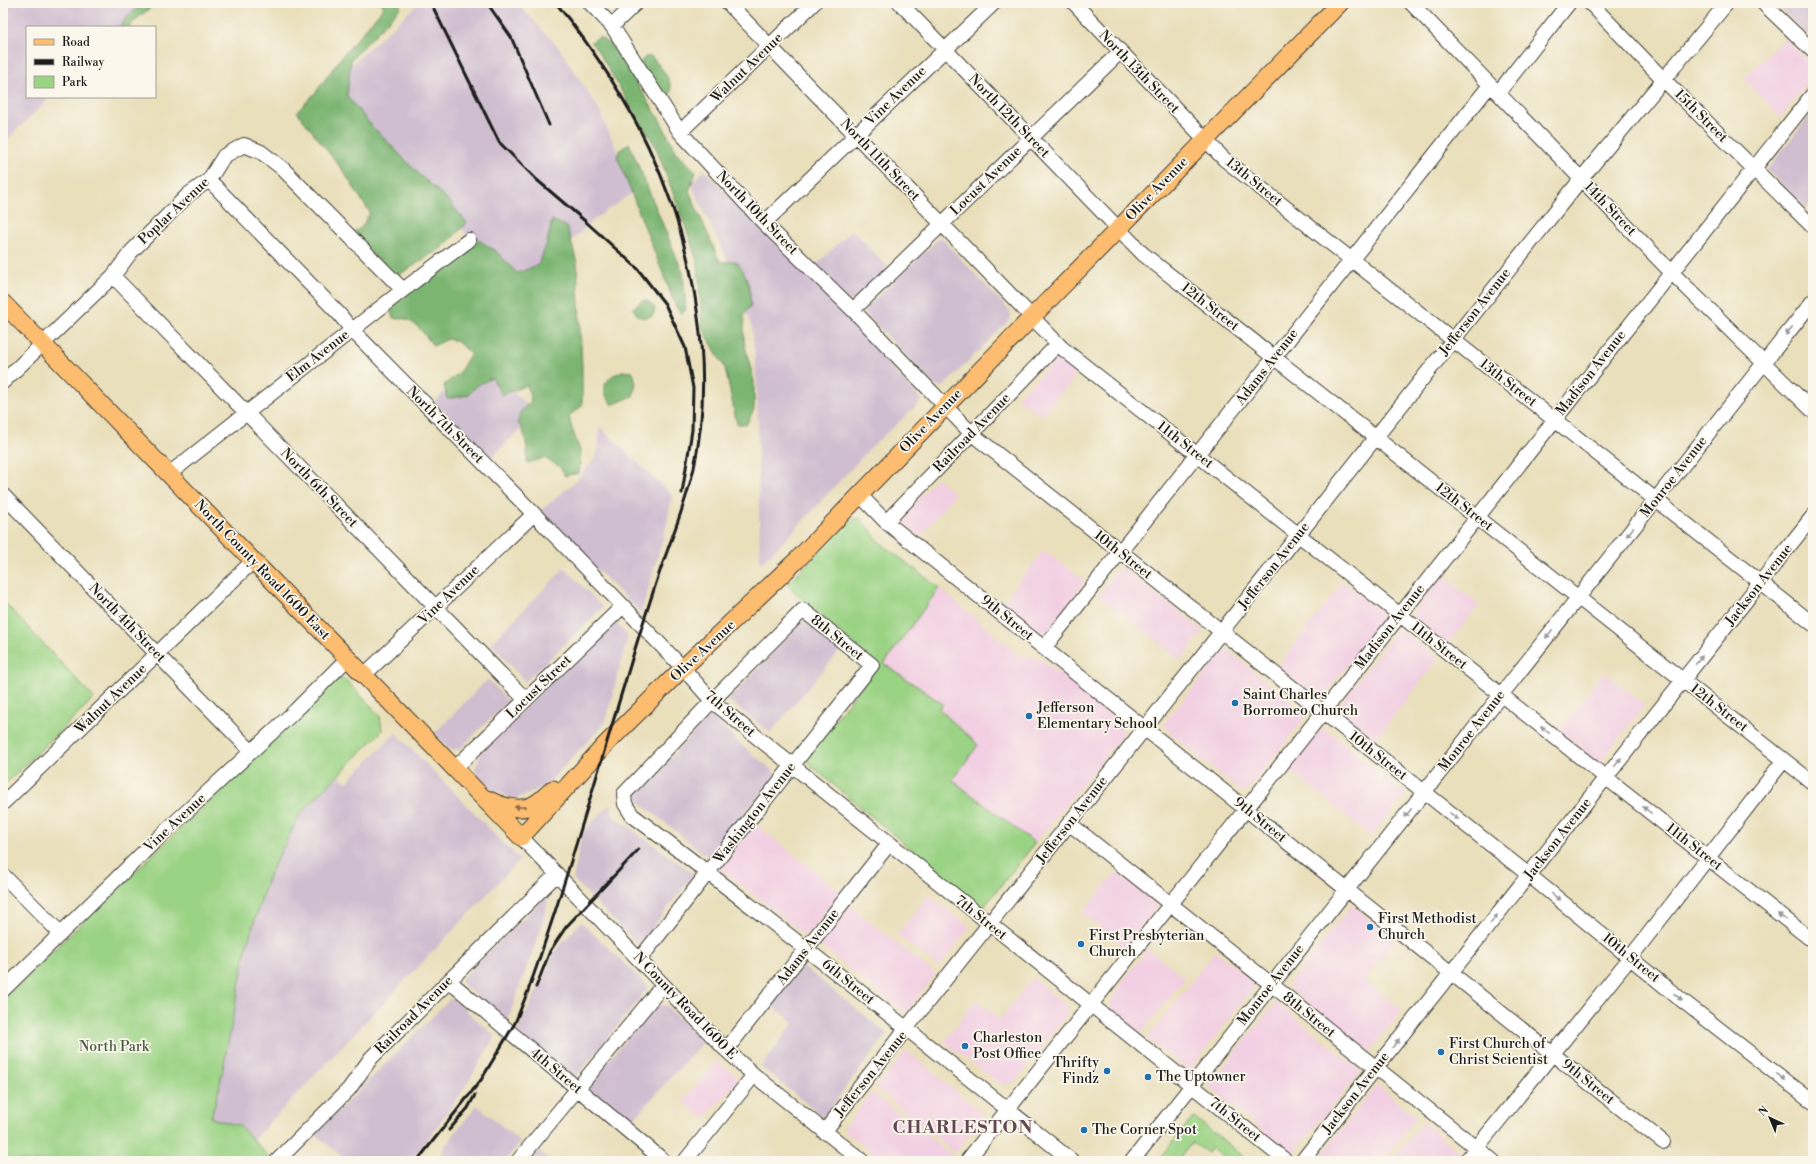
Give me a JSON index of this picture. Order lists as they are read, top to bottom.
{
  "streets": {
    "main road": ["Olive Avenue", "North County Road 1600 East"],
    "street": [
      "Walnut Avenue",
      "North 13th Street",
      "Vine Avenue",
      "North 12th Street",
      "15th Street",
      "North 11th Street",
      "Locust Avenue",
      "13th Street",
      "14th Street",
      "Poplar Avenue",
      "North 10th Street",
      "12th Street",
      "Jefferson Avenue",
      "Elm Avenue",
      "Adams Avenue",
      "Madison Avenue",
      "North 7th Street",
      "Railroad Avenue",
      "11th Street",
      "Monroe Avenue",
      "North 6th Street",
      "10th Street",
      "Jackson Avenue",
      "9th Street",
      "North 4th Street",
      "8th Street",
      "Locust Street",
      "7th Street",
      "Washington Avenue",
      "6th Street",
      "N County Road 1600 E",
      "4th Street"
    ]
  },
  "crossings": [
    ["Walnut Avenue", "North 11th Street"],
    ["Walnut Avenue", "North 10th Street"],
    ["Walnut Avenue", "North County Road 1600 East"],
    ["Walnut Avenue", "North 4th Street"],
    ["North 13th Street", "Locust Avenue"],
    ["North 13th Street", "13th Street"],
    ["North 13th Street", "Olive Avenue"],
    ["Vine Avenue", "North 12th Street"],
    ["Vine Avenue", "North 11th Street"],
    ["Vine Avenue", "North 10th Street"],
    ["Vine Avenue", "North 7th Street"],
    ["Vine Avenue", "North 6th Street"],
    ["Vine Avenue", "North County Road 1600 East"],
    ["Vine Avenue", "North 4th Street"],
    ["North 12th Street", "Locust Avenue"],
    ["North 12th Street", "Olive Avenue"],
    ["North 12th Street", "12th Street"],
    ["15th Street", "Jefferson Avenue"],
    ["15th Street", "Madison Avenue"],
    ["North 11th Street", "Locust Avenue"],
    ["North 11th Street", "Olive Avenue"],
    ["North 11th Street", "11th Street"],
    ["Locust Avenue", "North 10th Street"],
    ["13th Street", "Olive Avenue"],
    ["13th Street", "Jefferson Avenue"],
    ["13th Street", "Adams Avenue"],
    ["13th Street", "Madison Avenue"],
    ["13th Street", "Monroe Avenue"],
    ["13th Street", "Jackson Avenue"],
    ["Olive Avenue", "North 10th Street"],
    ["Olive Avenue", "12th Street"],
    ["Olive Avenue", "North 7th Street"],
    ["Olive Avenue", "11th Street"],
    ["Olive Avenue", "10th Street"],
    ["Olive Avenue", "North County Road 1600 East"],
    ["Olive Avenue", "9th Street"],
    ["Olive Avenue", "7th Street"],
    ["Olive Avenue", "N County Road 1600 E"],
    ["14th Street", "Jefferson Avenue"],
    ["14th Street", "Adams Avenue"],
    ["14th Street", "Madison Avenue"],
    ["14th Street", "Monroe Avenue"],
    ["Poplar Avenue", "Elm Avenue"],
    ["Poplar Avenue", "North 7th Street"],
    ["Poplar Avenue", "North 6th Street"],
    ["Poplar Avenue", "North County Road 1600 East"],
    ["North 10th Street", "10th Street"],
    ["12th Street", "Jefferson Avenue"],
    ["12th Street", "Adams Avenue"],
    ["12th Street", "Madison Avenue"],
    ["12th Street", "Monroe Avenue"],
    ["12th Street", "Jackson Avenue"],
    ["Jefferson Avenue", "11th Street"],
    ["Jefferson Avenue", "10th Street"],
    ["Jefferson Avenue", "9th Street"],
    ["Jefferson Avenue", "8th Street"],
    ["Jefferson Avenue", "7th Street"],
    ["Jefferson Avenue", "6th Street"],
    ["Jefferson Avenue", "N County Road 1600 E"],
    ["Elm Avenue", "North 7th Street"],
    ["Elm Avenue", "North 6th Street"],
    ["Elm Avenue", "North County Road 1600 East"],
    ["Adams Avenue", "11th Street"],
    ["Adams Avenue", "10th Street"],
    ["Adams Avenue", "9th Street"],
    ["Adams Avenue", "7th Street"],
    ["Adams Avenue", "6th Street"],
    ["Adams Avenue", "N County Road 1600 E"],
    ["Madison Avenue", "11th Street"],
    ["Madison Avenue", "10th Street"],
    ["Madison Avenue", "9th Street"],
    ["Madison Avenue", "8th Street"],
    ["Madison Avenue", "7th Street"],
    ["Madison Avenue", "6th Street"],
    ["North 7th Street", "Locust Street"],
    ["North 7th Street", "7th Street"],
    ["Railroad Avenue", "11th Street"],
    ["Railroad Avenue", "10th Street"],
    ["Railroad Avenue", "9th Street"],
    ["Railroad Avenue", "N County Road 1600 E"],
    ["Railroad Avenue", "4th Street"],
    ["11th Street", "Monroe Avenue"],
    ["11th Street", "Jackson Avenue"],
    ["Monroe Avenue", "10th Street"],
    ["Monroe Avenue", "9th Street"],
    ["Monroe Avenue", "8th Street"],
    ["Monroe Avenue", "7th Street"],
    ["North 6th Street", "Locust Street"],
    ["10th Street", "Jackson Avenue"],
    ["North County Road 1600 East", "Locust Street"],
    ["North County Road 1600 East", "N County Road 1600 E"],
    ["Jackson Avenue", "9th Street"],
    ["Jackson Avenue", "8th Street"],
    ["8th Street", "7th Street"],
    ["8th Street", "Washington Avenue"],
    ["8th Street", "6th Street"],
    ["7th Street", "Washington Avenue"],
    ["7th Street", "6th Street"],
    ["Washington Avenue", "6th Street"],
    ["Washington Avenue", "N County Road 1600 E"]
  ],
  "one_way": [
    "11th Street",
    "Monroe Avenue",
    "10th Street",
    "Jackson Avenue"
  ],
  "districts": ["CHARLESTON"],
  "parks": ["North Park"],
  "places": [
    "Saint Charles Borromeo Church",
    "Jefferson Elementary School",
    "First Methodist Church",
    "First Presbyterian Church",
    "Charleston Post Office",
    "First Church of Christ Scientist",
    "Thrifty Findz",
    "The Uptowner",
    "The Corner Spot"
  ],
  "legend": ["Road", "Railway", "Park"],
  "north": "top left"
}
